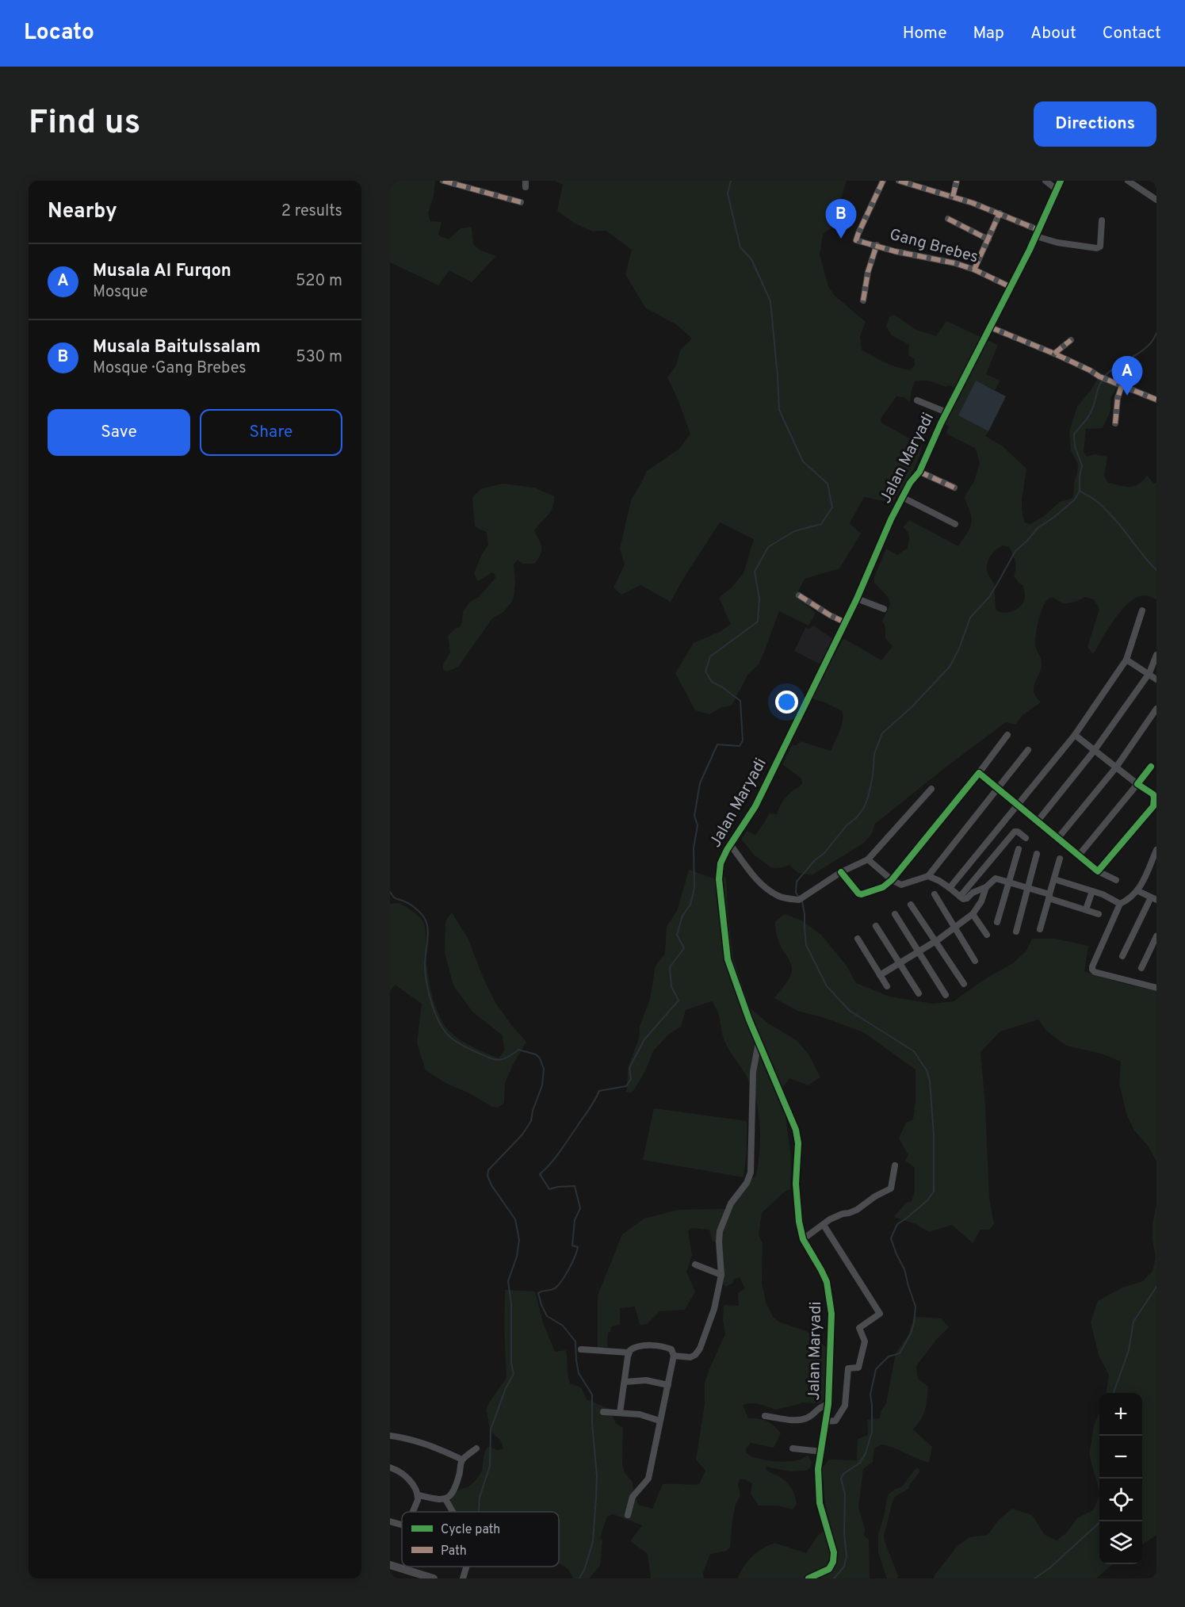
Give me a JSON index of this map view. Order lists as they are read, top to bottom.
{
  "streets": {
    "street": ["Gang Brebes", "Jalan Maryadi"]
  },
  "crossings": [
    ["Gang Brebes", "Jalan Maryadi"]
  ],
  "legend": ["Cycle path", "Path"],
  "page": {
    "header": "Locato",
    "nav": [
      "Home",
      "Map",
      "About",
      "Contact"
    ],
    "buttons": [
      "Directions",
      ["Save", "Share"]
    ],
    "title": "Find us",
    "heading": ["Nearby", "2 results"],
    "pins": ["B", "A"],
    "list": [
      {
        "mark": "A",
        "name": "Musala Al Furqon",
        "note": "Mosque",
        "value": "520 m"
      },
      {
        "mark": "B",
        "name": "Musala Baitulssalam",
        "note": "Mosque · Gang Brebes",
        "value": "530 m"
      }
    ],
    "map_buttons": ["+", "−"]
  }
}
